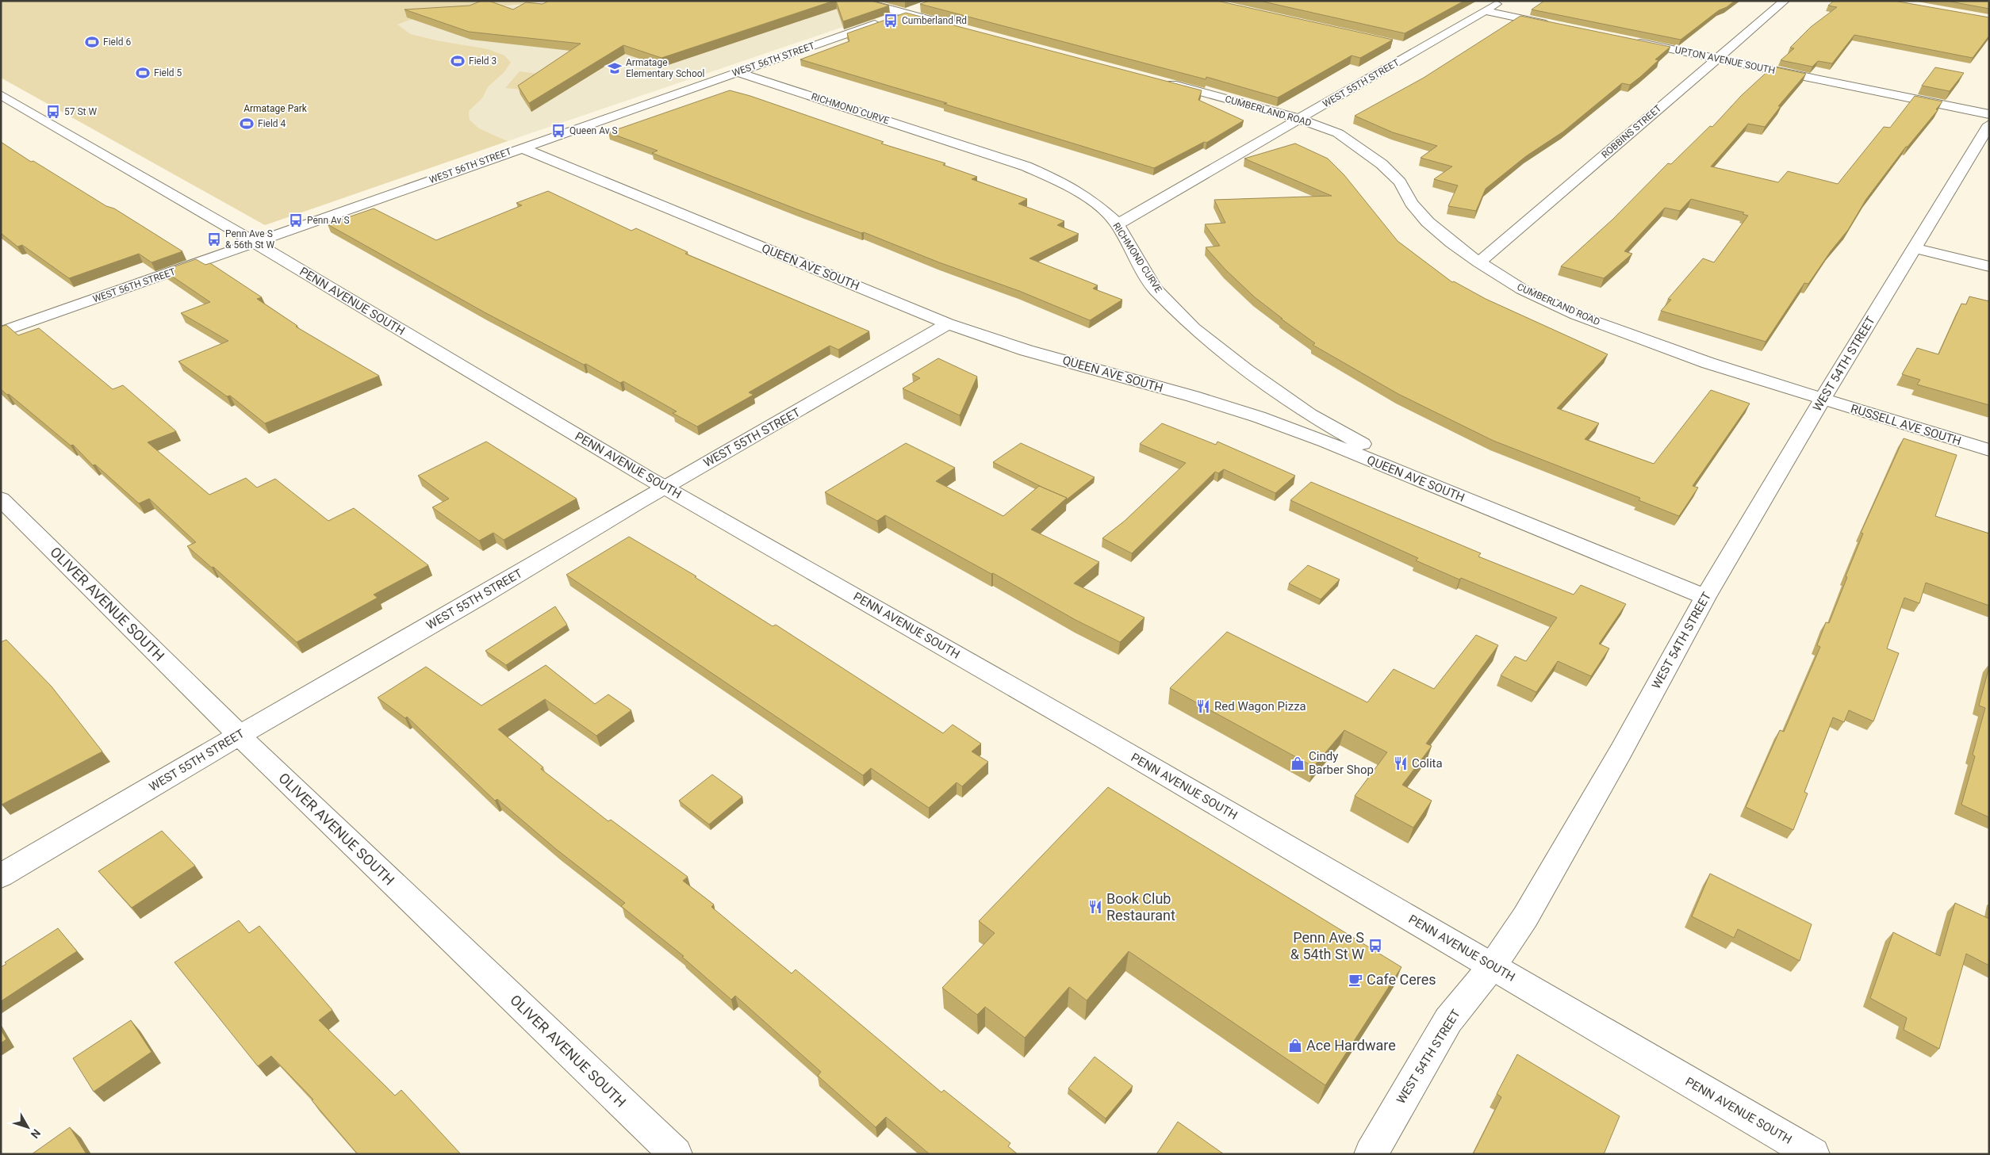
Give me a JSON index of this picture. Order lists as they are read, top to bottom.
{
  "streets": {
    "street": [
      "WEST 56TH STREET",
      "UPTON AVENUE SOUTH",
      "WEST 55TH STREET",
      "RICHMOND CURVE",
      "CUMBERLAND ROAD",
      "ROBBINS STREET",
      "QUEEN AVE SOUTH",
      "PENN AVENUE SOUTH",
      "WEST 54TH STREET",
      "RUSSELL AVE SOUTH",
      "OLIVER AVENUE SOUTH"
    ]
  },
  "crossings": [
    ["WEST 56TH STREET", "RICHMOND CURVE"],
    ["WEST 56TH STREET", "QUEEN AVE SOUTH"],
    ["WEST 56TH STREET", "PENN AVENUE SOUTH"],
    ["UPTON AVENUE SOUTH", "ROBBINS STREET"],
    ["WEST 55TH STREET", "RICHMOND CURVE"],
    ["WEST 55TH STREET", "CUMBERLAND ROAD"],
    ["WEST 55TH STREET", "QUEEN AVE SOUTH"],
    ["WEST 55TH STREET", "PENN AVENUE SOUTH"],
    ["WEST 55TH STREET", "OLIVER AVENUE SOUTH"],
    ["RICHMOND CURVE", "QUEEN AVE SOUTH"],
    ["CUMBERLAND ROAD", "ROBBINS STREET"],
    ["CUMBERLAND ROAD", "WEST 54TH STREET"],
    ["CUMBERLAND ROAD", "RUSSELL AVE SOUTH"],
    ["QUEEN AVE SOUTH", "WEST 54TH STREET"],
    ["PENN AVENUE SOUTH", "WEST 54TH STREET"],
    ["WEST 54TH STREET", "RUSSELL AVE SOUTH"]
  ],
  "parks": ["Armatage Park"],
  "places": {
    "bus stop": [
      "Cumberland Rd",
      "57 St W",
      "Queen Av S",
      "Penn Av S",
      "Penn Ave S & 56th St W",
      "Penn Ave S & 54th St W"
    ],
    "sports": [
      "Field 6",
      "Field 3",
      "Field 5",
      "Field 4"
    ],
    "school or university": ["Armatage Elementary School"],
    "restaurant": ["Red Wagon Pizza", "Colita", "Book Club Restaurant"],
    "shop": ["Cindy Barber Shop", "Ace Hardware"],
    "cafe": ["Cafe Ceres"]
  },
  "north": "bottom right"
}
